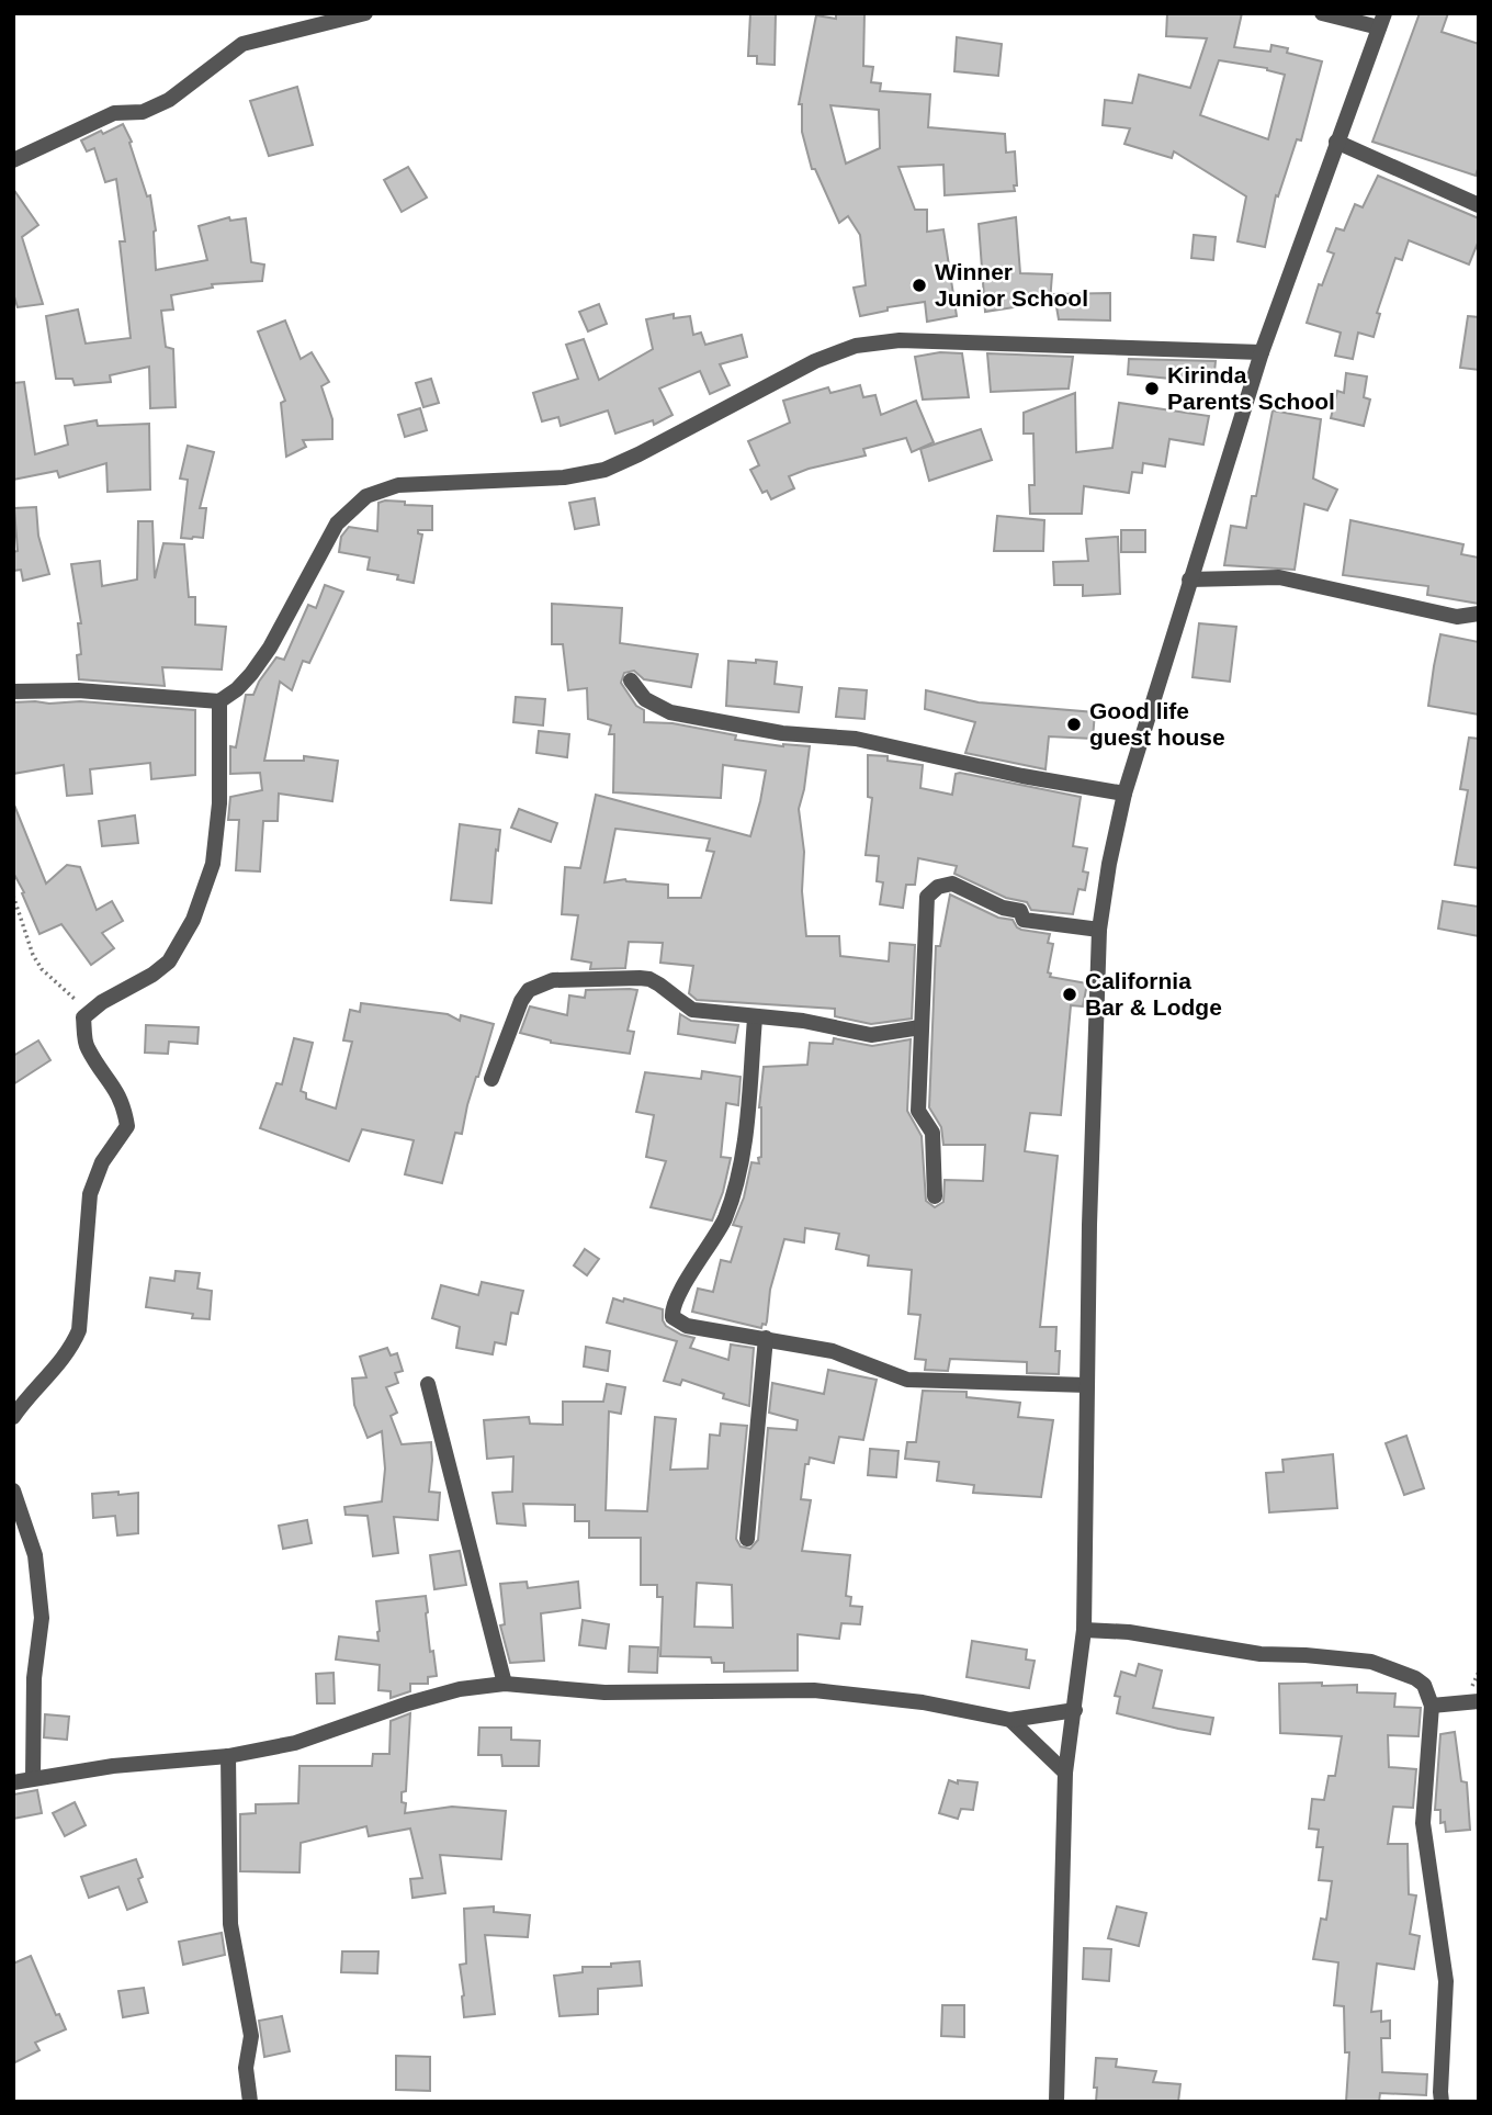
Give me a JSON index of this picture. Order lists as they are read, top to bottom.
{
  "places": [
    "Winner Junior School",
    "Kirinda Parents School",
    "Good life guest house",
    "California Bar & Lodge"
  ]
}
